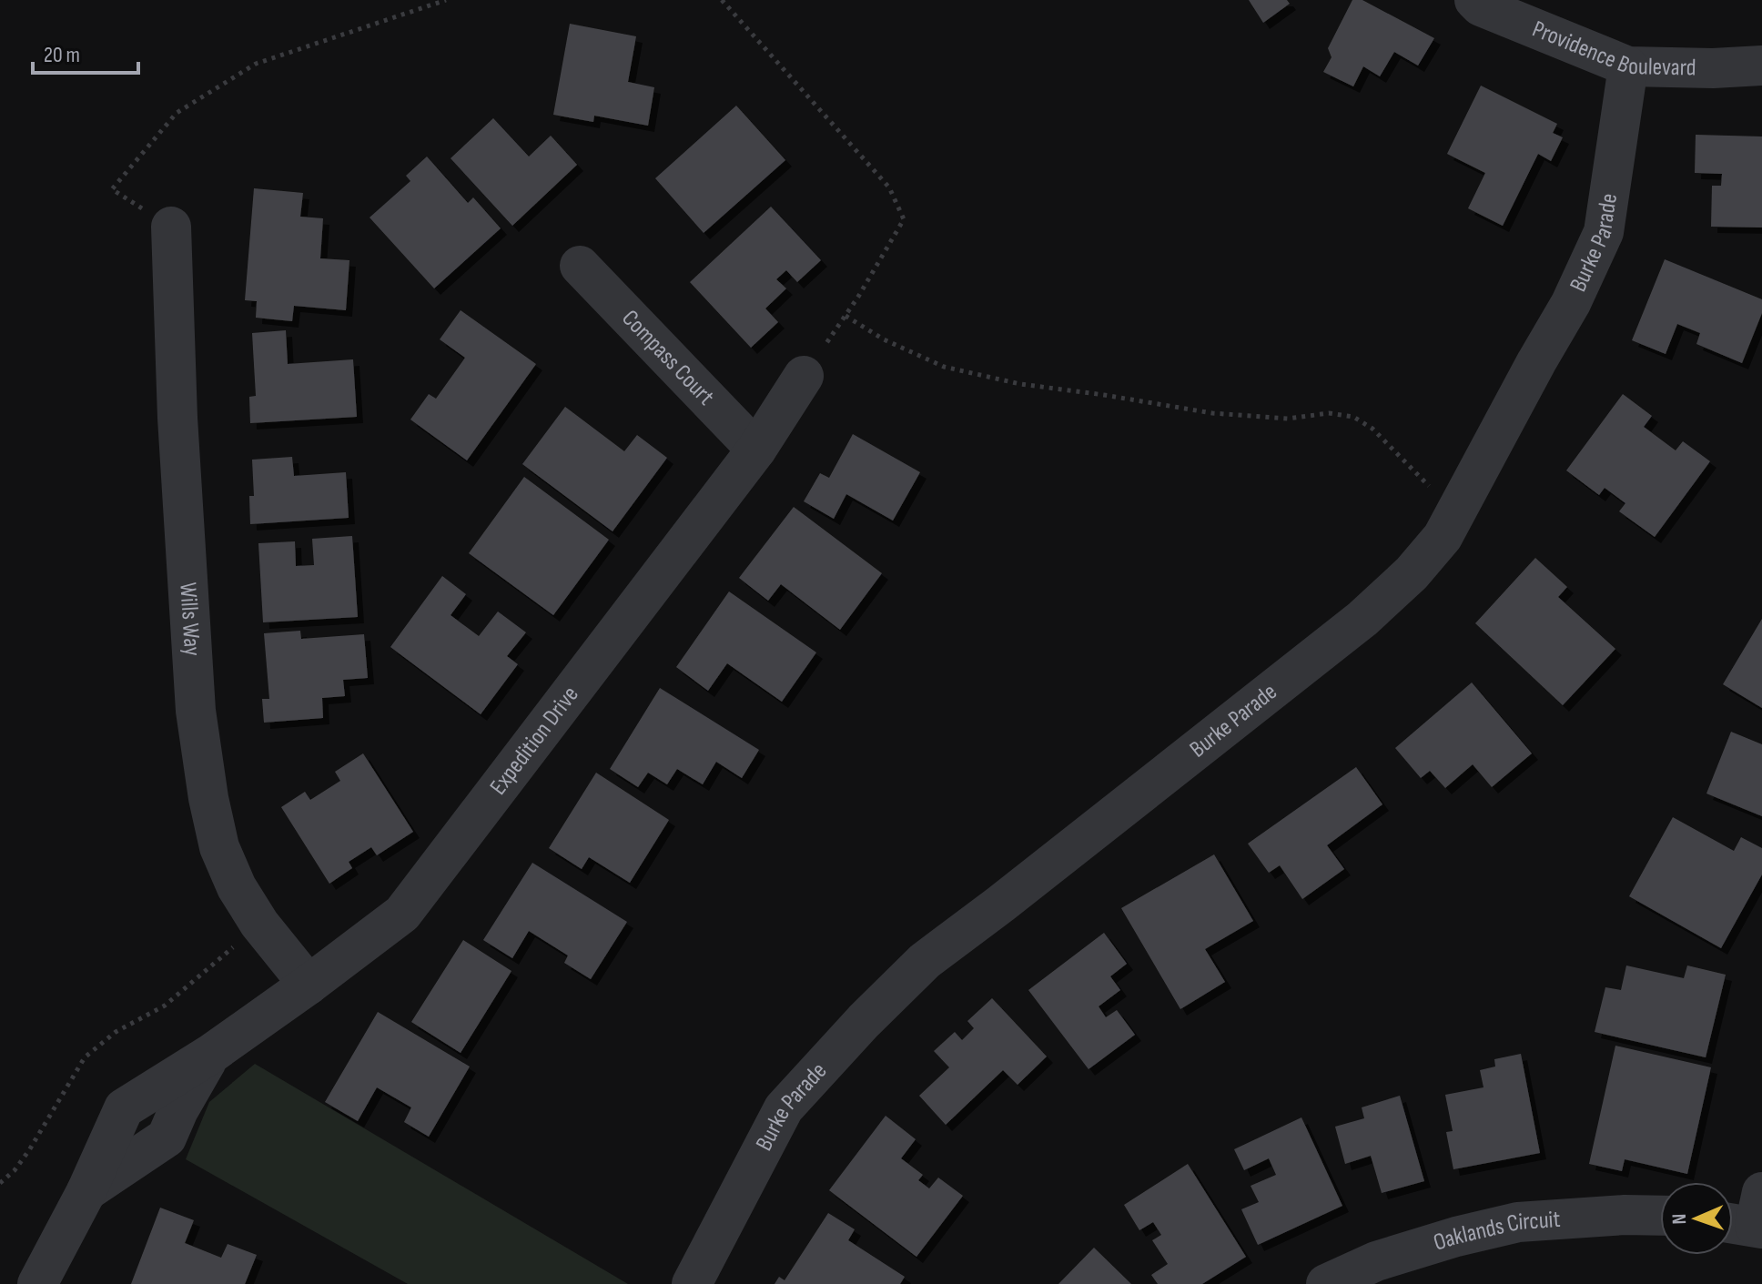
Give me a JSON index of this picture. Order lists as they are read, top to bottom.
{
  "streets": {
    "street": [
      "Providence Boulevard",
      "Burke Parade",
      "Compass Court",
      "Wills Way",
      "Expedition Drive",
      "Oaklands Circuit"
    ]
  },
  "crossings": [
    ["Providence Boulevard", "Burke Parade"],
    ["Compass Court", "Expedition Drive"],
    ["Wills Way", "Expedition Drive"]
  ],
  "scale_bar": "20 m",
  "north": "left"
}
